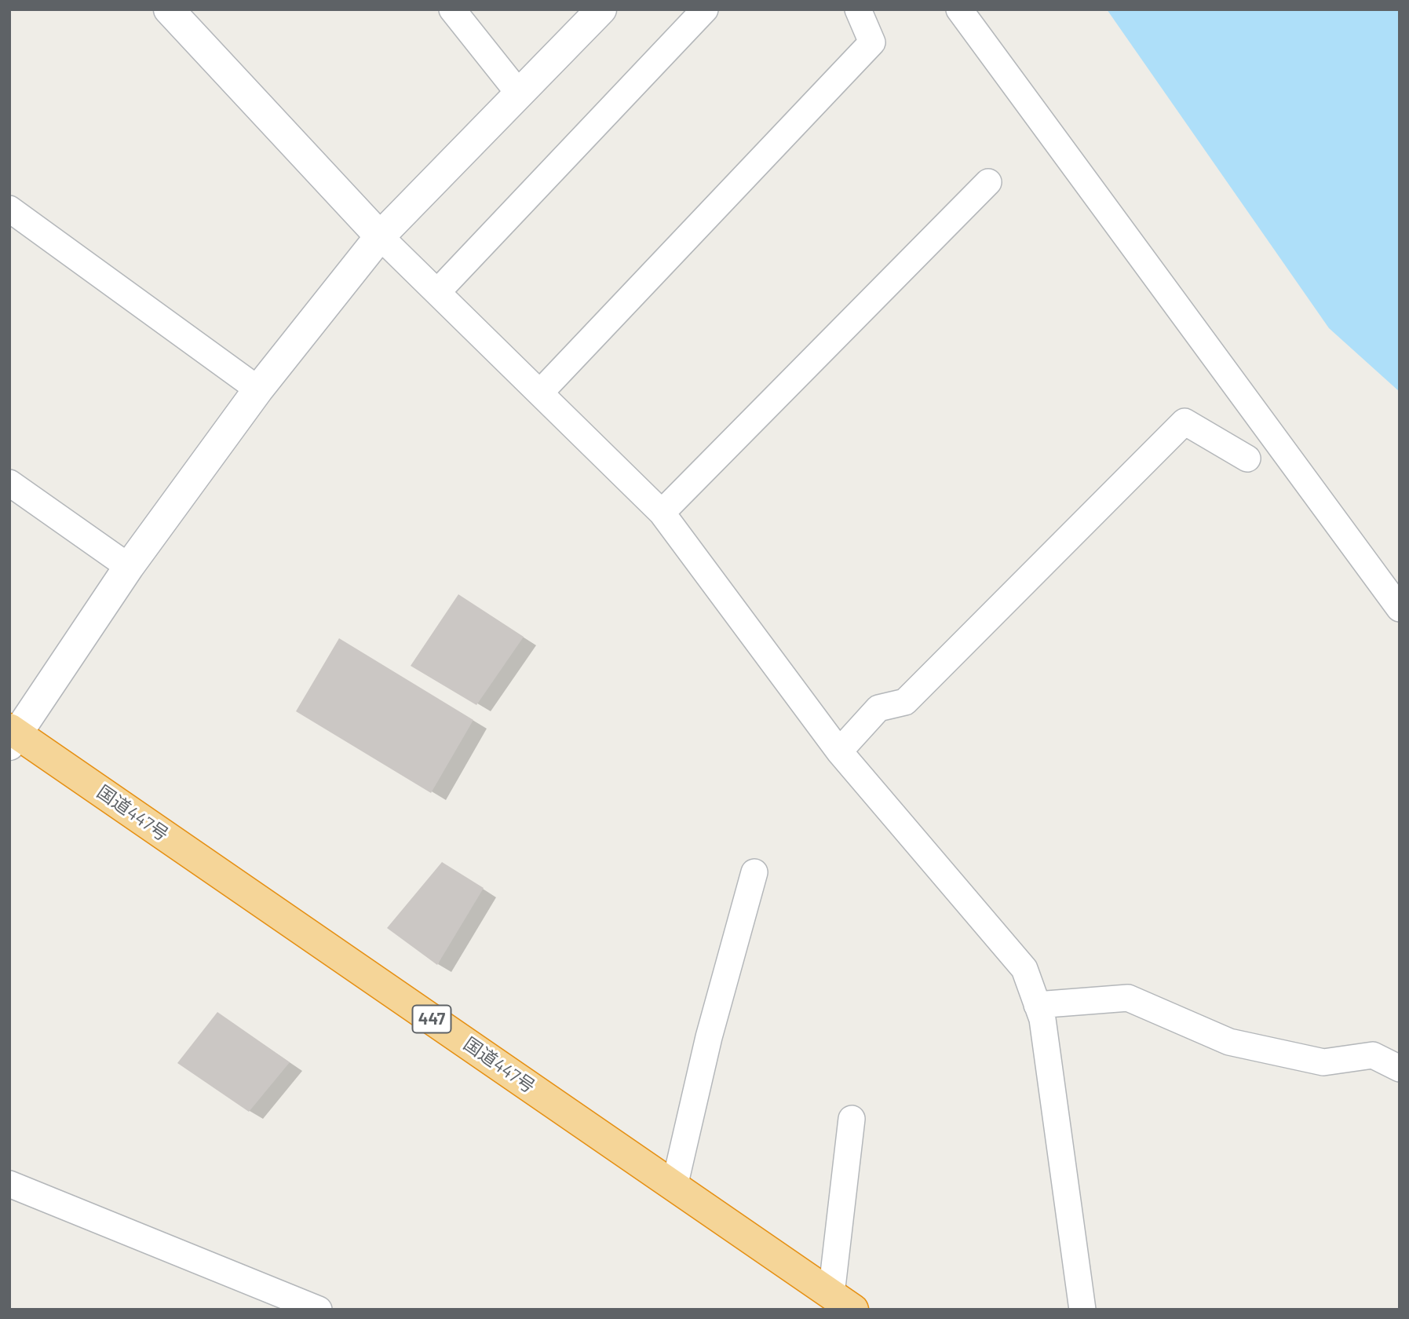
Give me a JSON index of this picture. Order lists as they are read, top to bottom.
{
  "streets": {
    "highway": ["国道447号", "447"]
  }
}
